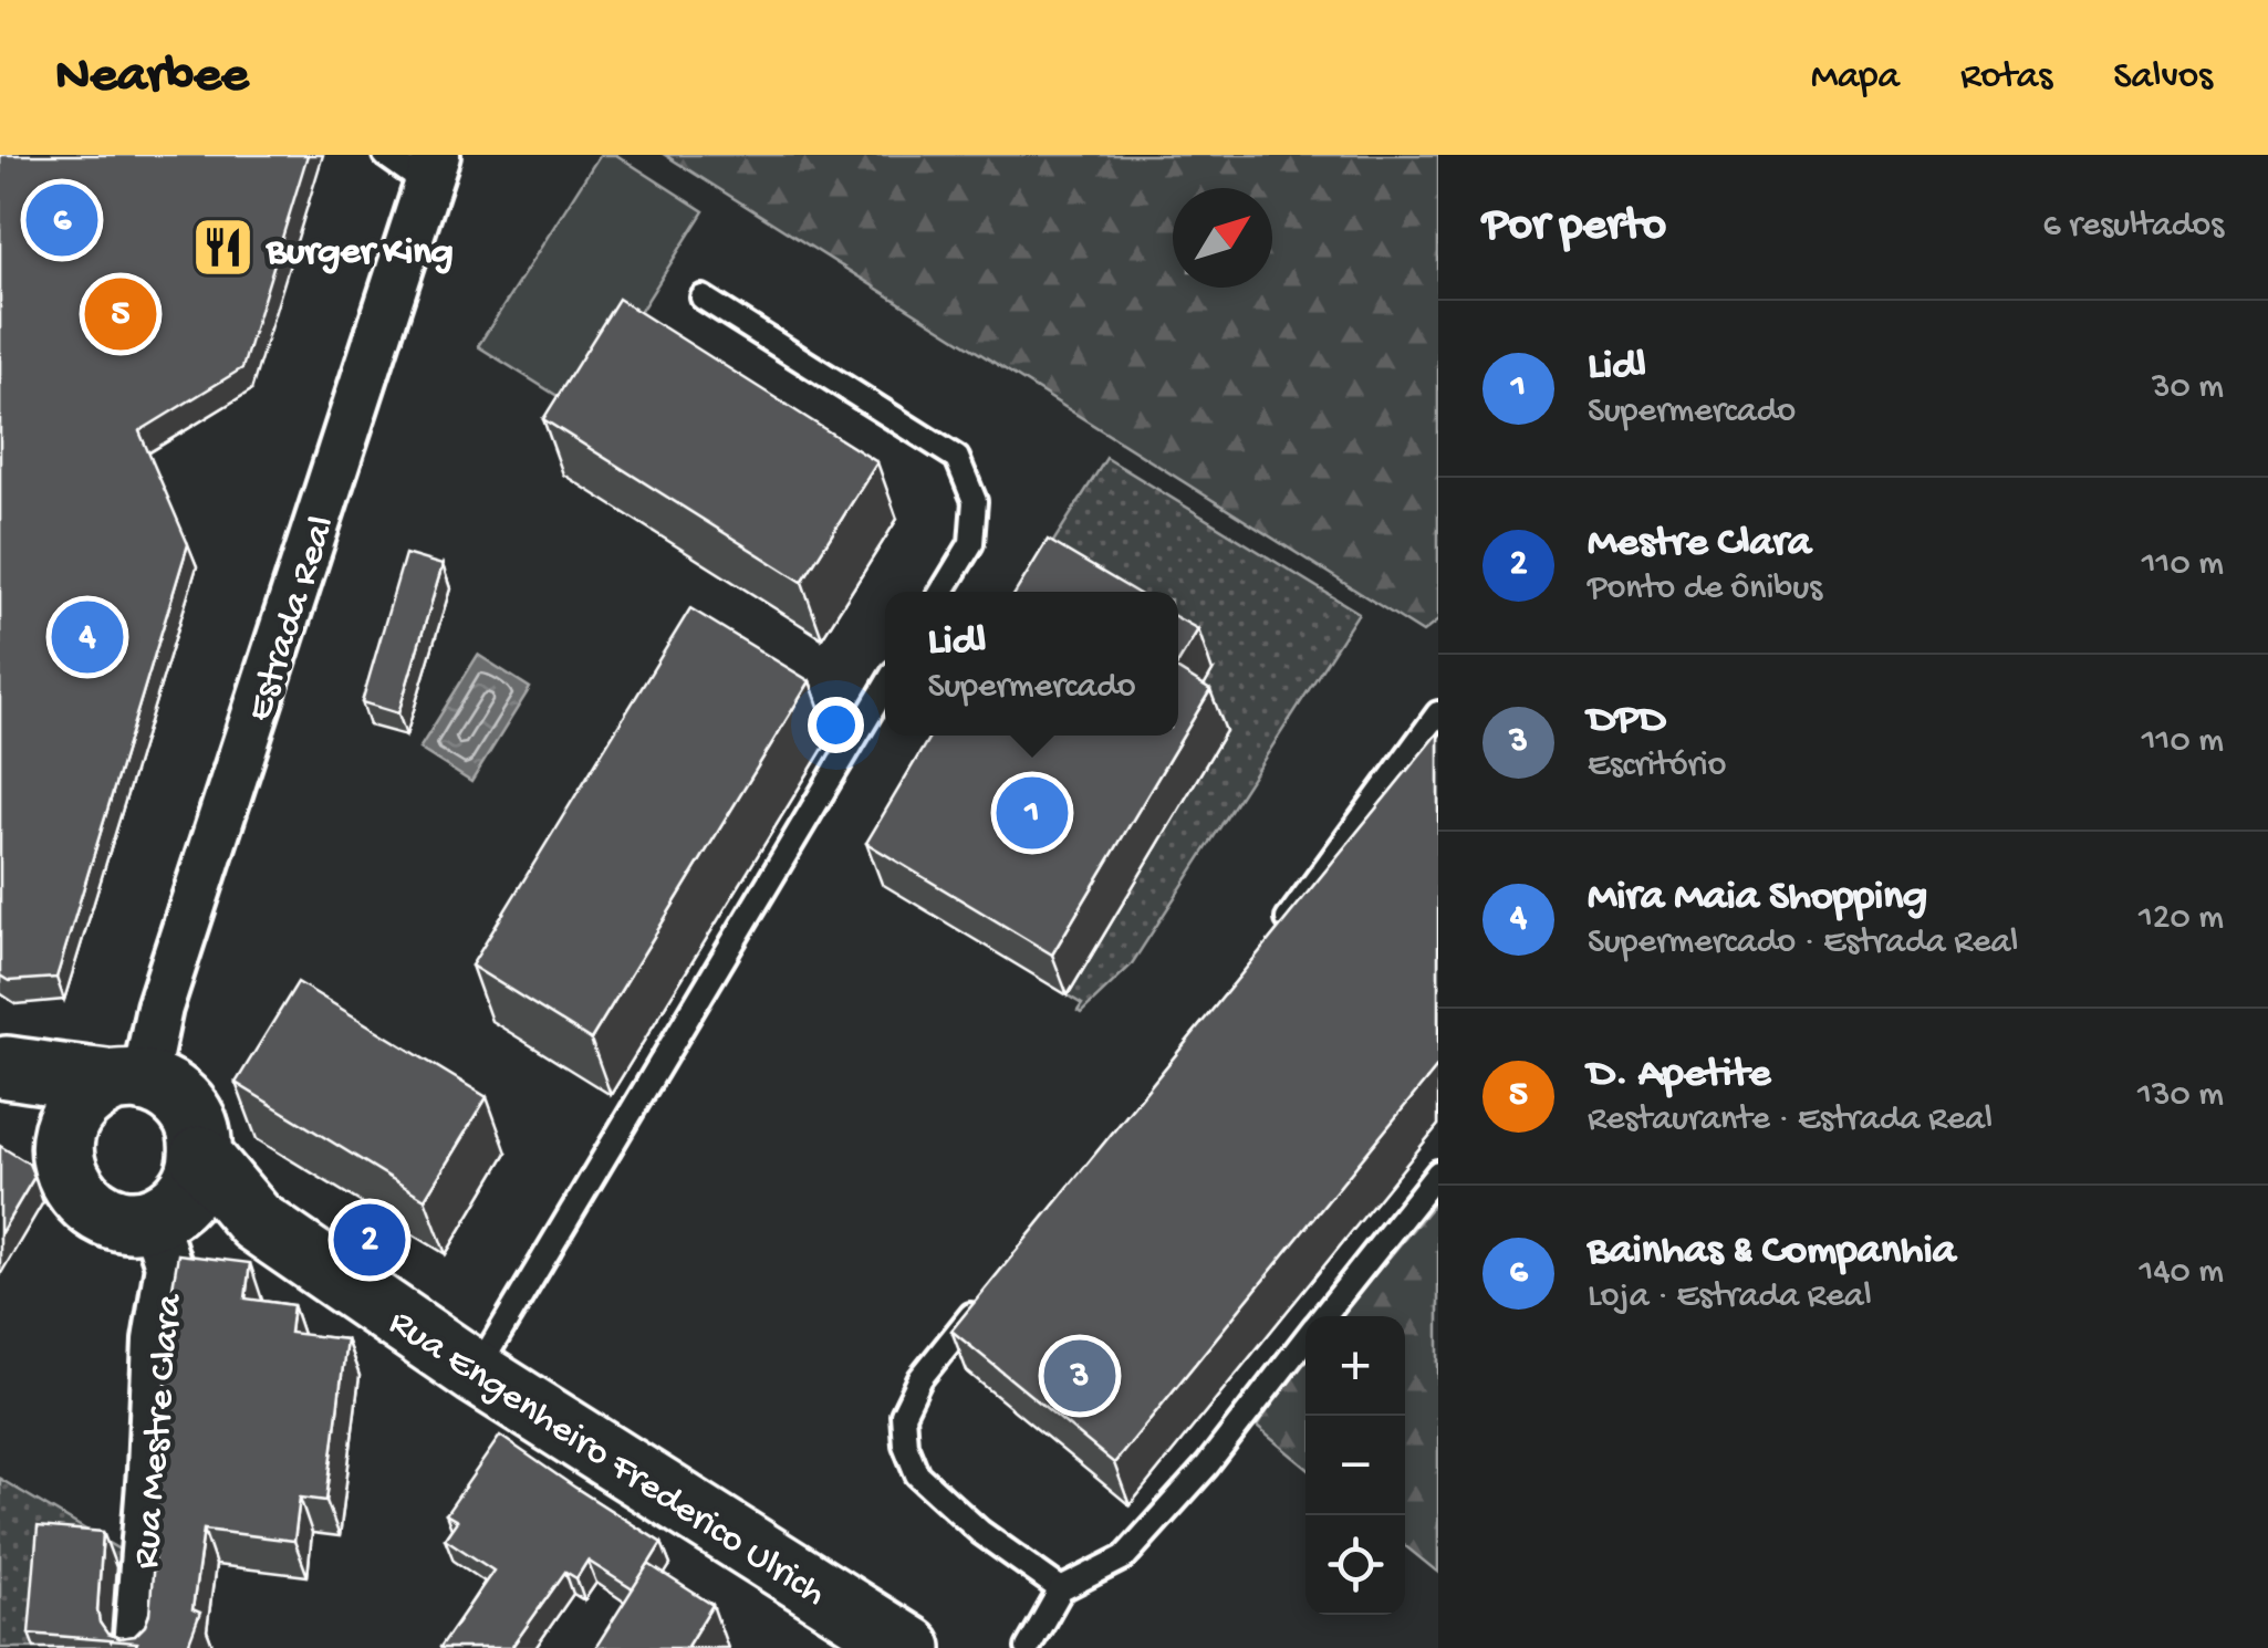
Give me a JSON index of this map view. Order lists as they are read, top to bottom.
{
  "streets": {
    "main road": ["Rua Engenheiro Frederico Ulrich"],
    "street": ["Estrada Real", "Rua Mestre Clara"]
  },
  "crossings": [
    ["Estrada Real", "Rua Mestre Clara"],
    ["Estrada Real", "Rua Engenheiro Frederico Ulrich"],
    ["Rua Mestre Clara", "Rua Engenheiro Frederico Ulrich"]
  ],
  "places": {
    "restaurant": ["Burger King"]
  },
  "north": "top right",
  "page": {
    "header": "Nearbee",
    "nav": ["Mapa", "Rotas", "Salvos"],
    "heading": ["Por perto", "6 resultados"],
    "pins": [
      "6",
      "5",
      "4",
      "1",
      "2",
      "3"
    ],
    "list": [
      {
        "mark": "1",
        "name": "Lidl",
        "note": "Supermercado",
        "value": "30 m"
      },
      {
        "mark": "2",
        "name": "Mestre Clara",
        "note": "Ponto de ônibus",
        "value": "110 m"
      },
      {
        "mark": "3",
        "name": "DPD",
        "note": "Escritório",
        "value": "110 m"
      },
      {
        "mark": "4",
        "name": "Mira Maia Shopping",
        "note": "Supermercado · Estrada Real",
        "value": "120 m"
      },
      {
        "mark": "5",
        "name": "D. Apetite",
        "note": "Restaurante · Estrada Real",
        "value": "130 m"
      },
      {
        "mark": "6",
        "name": "Bainhas & Companhia",
        "note": "Loja · Estrada Real",
        "value": "140 m"
      }
    ],
    "popup": ["Lidl", "Supermercado"],
    "map_buttons": ["+", "−"]
  }
}
